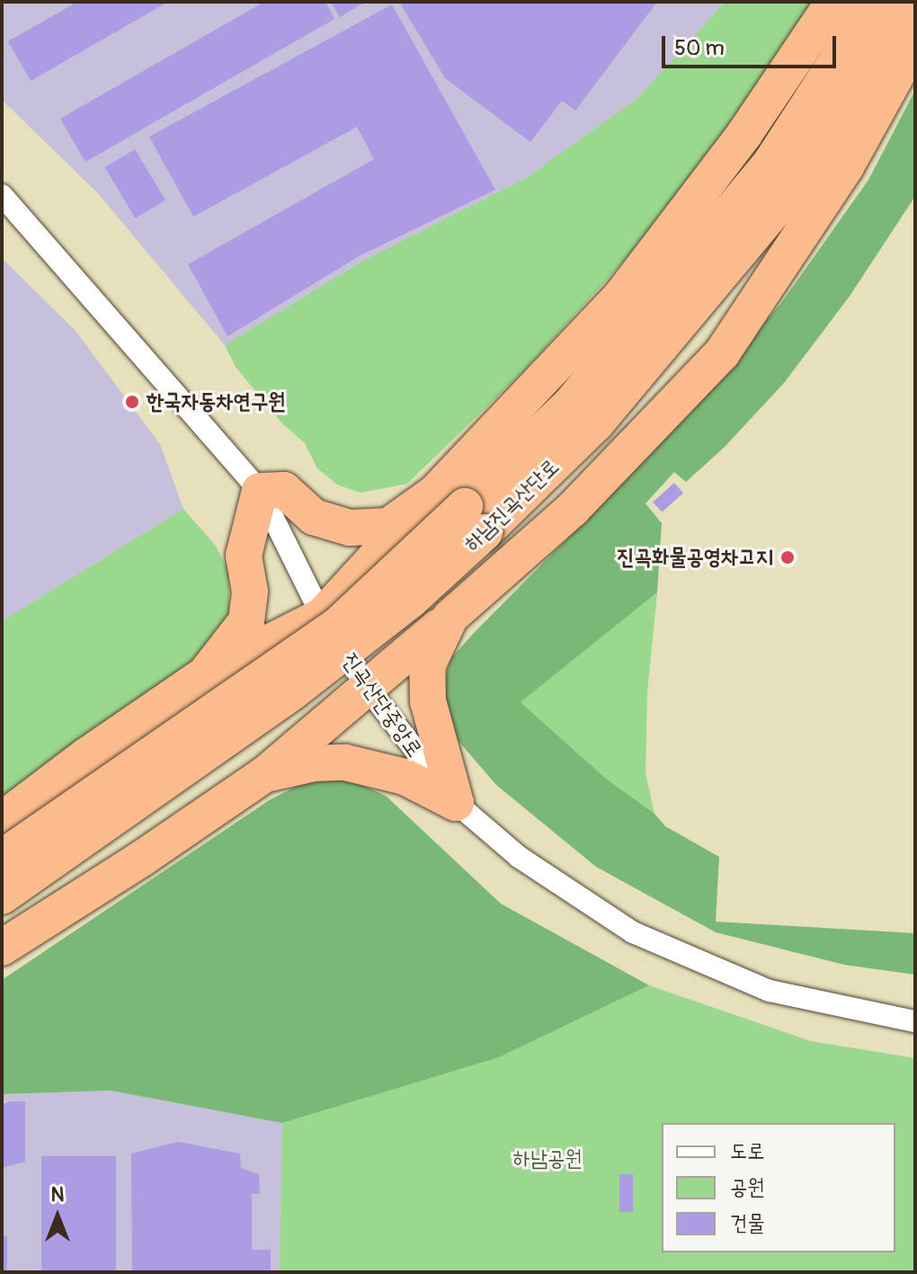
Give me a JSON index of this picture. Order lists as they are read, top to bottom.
{
  "streets": {
    "highway": ["하남진곡산단로"],
    "street": ["진곡산단중앙로"]
  },
  "parks": ["하남공원"],
  "places": ["한국자동차연구원", "진곡화물공영차고지"],
  "legend": ["도로", "공원", "건물"],
  "scale_bar": "50 m",
  "north": "top"
}
